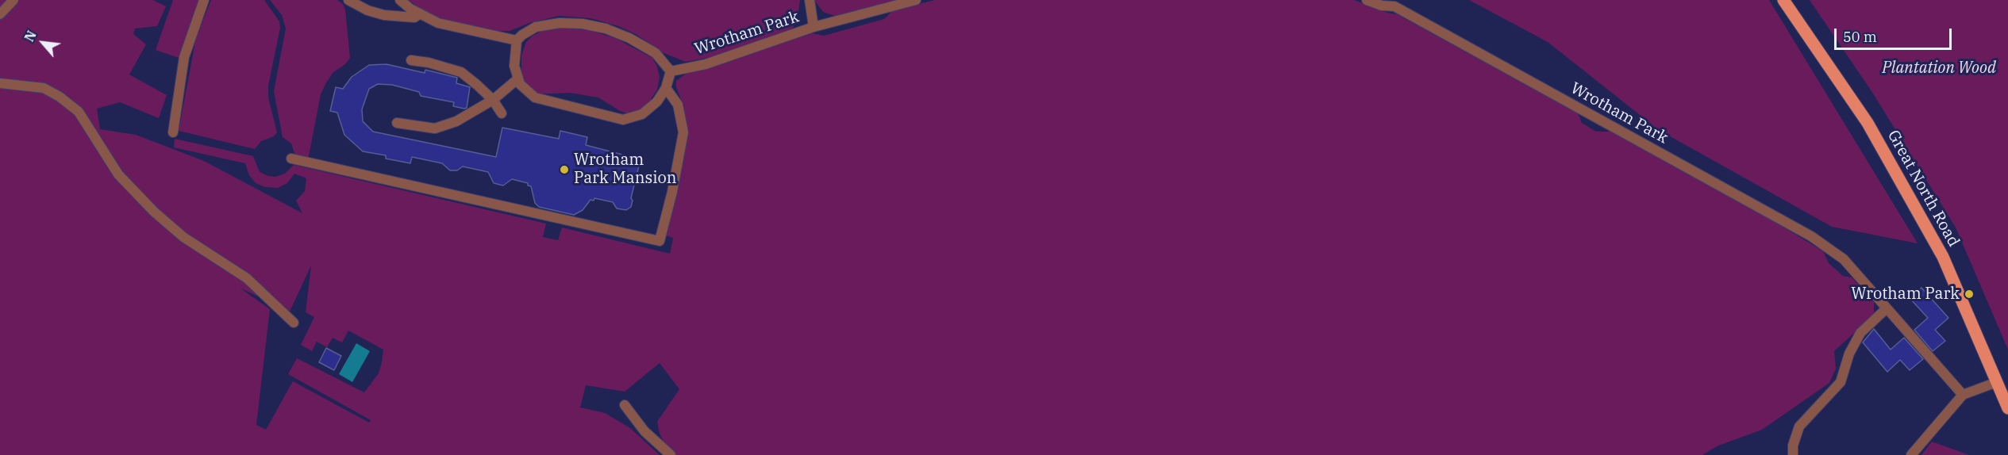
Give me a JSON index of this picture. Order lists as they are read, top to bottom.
{
  "streets": {
    "main road": ["Great North Road"],
    "lane": ["Wrotham Park"]
  },
  "parks": ["Plantation Wood"],
  "places": ["Wrotham Park Mansion", "Wrotham Park"],
  "scale_bar": "50 m",
  "north": "top left"
}
